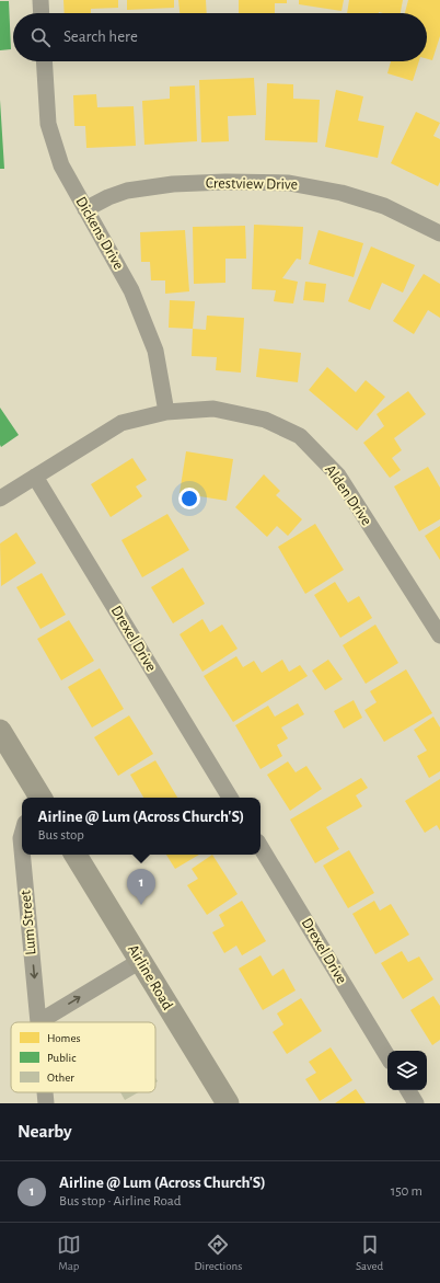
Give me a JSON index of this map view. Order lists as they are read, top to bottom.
{
  "streets": {
    "main road": ["Airline Road"],
    "street": [
      "Crestview Drive",
      "Dickens Drive",
      "Alden Drive",
      "Drexel Drive",
      "Lum Street"
    ]
  },
  "crossings": [
    ["Crestview Drive", "Dickens Drive"],
    ["Dickens Drive", "Alden Drive"],
    ["Alden Drive", "Drexel Drive"]
  ],
  "one_way": ["Lum Street"],
  "legend": ["Homes", "Public", "Other"],
  "page": {
    "search": "Search here",
    "popup": ["Airline @ Lum (Across Church'S)", "Bus stop"],
    "pins": "1",
    "heading": "Nearby",
    "list": [
      {
        "mark": "1",
        "name": "Airline @ Lum (Across Church'S)",
        "note": "Bus stop · Airline Road",
        "value": "150 m"
      }
    ],
    "nav": ["Map", "Directions", "Saved"]
  }
}
